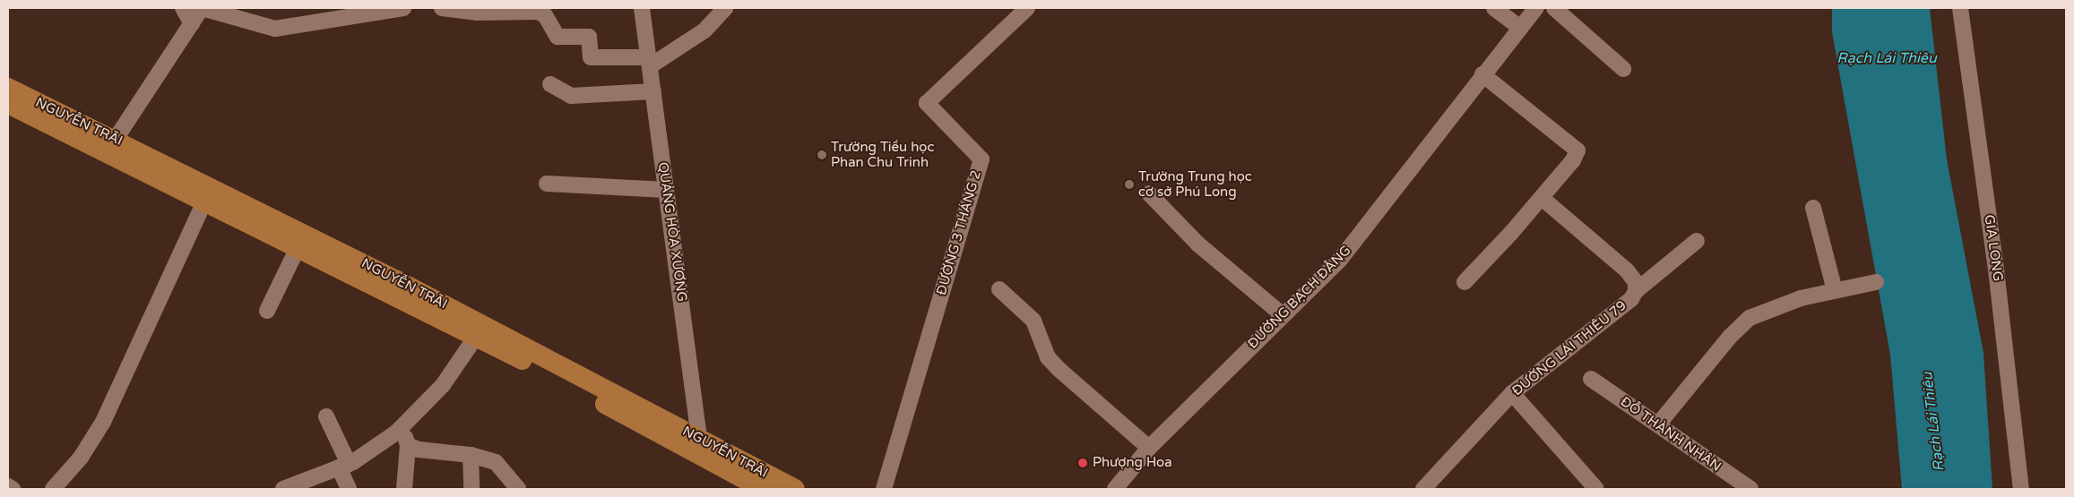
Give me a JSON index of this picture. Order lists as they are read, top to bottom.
{
  "streets": {
    "main road": ["NGUYỄN TRÃI"],
    "street": [
      "QUẢNG HÒA XƯƠNG",
      "ĐƯỜNG 3 THÁNG 2",
      "GIA LONG",
      "ĐƯỜNG BẠCH ĐẰNG",
      "ĐƯỜNG LÁI THIÊU 79",
      "ĐỖ THÀNH NHÂN"
    ]
  },
  "crossings": [
    ["NGUYỄN TRÃI", "QUẢNG HÒA XƯƠNG"]
  ],
  "water": ["Rạch Lái Thiêu"],
  "places": ["Trường Tiểu học Phan Chu Trinh", "Trường Trung học cơ sở Phú Long", "Phượng Hoa"]
}
